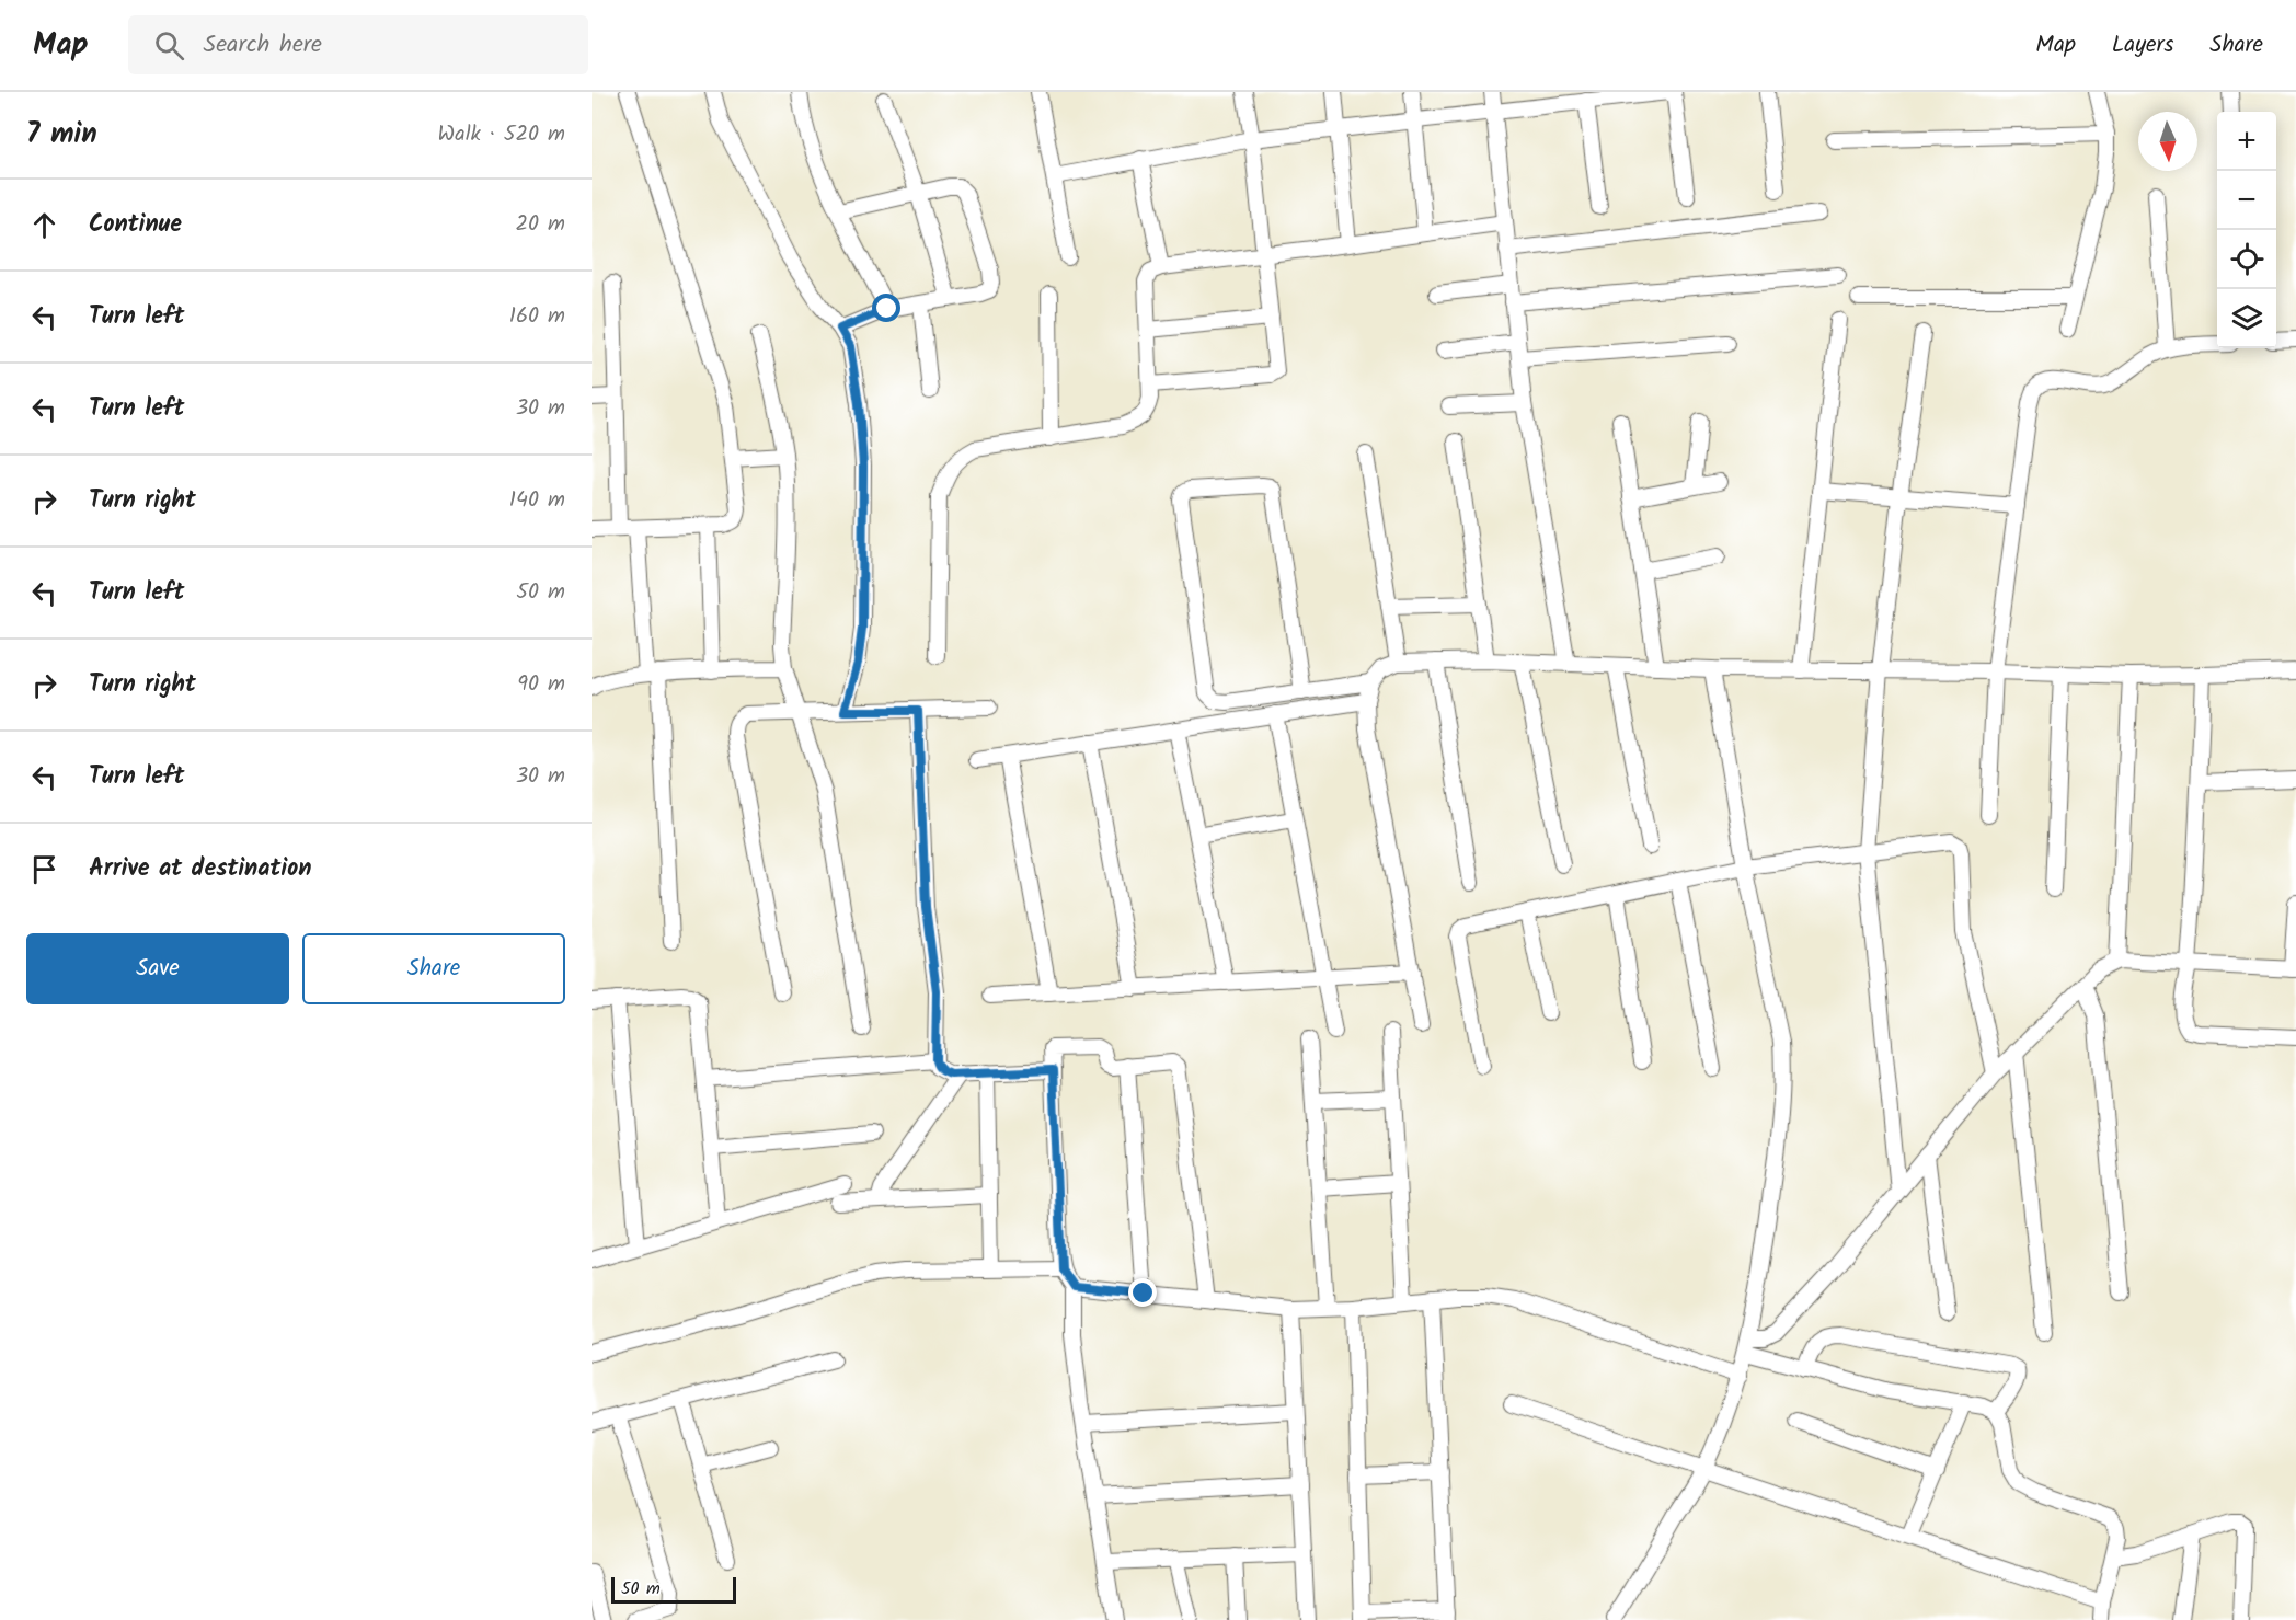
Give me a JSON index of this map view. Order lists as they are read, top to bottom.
{
  "scale_bar": "50 m",
  "north": "bottom",
  "page": {
    "header": "Map",
    "search": "Search here",
    "nav": ["Map", "Layers", "Share"],
    "heading": ["7 min", "Walk · 520 m"],
    "map_buttons": ["+", "−"],
    "list": [
      ["Continue", "20 m"],
      ["Turn left", "160 m"],
      ["Turn left", "30 m"],
      ["Turn right", "140 m"],
      ["Turn left", "50 m"],
      ["Turn right", "90 m"],
      ["Turn left", "30 m"],
      "Arrive at destination"
    ],
    "buttons": ["Save", "Share"],
    "scale": "50 m"
  }
}
